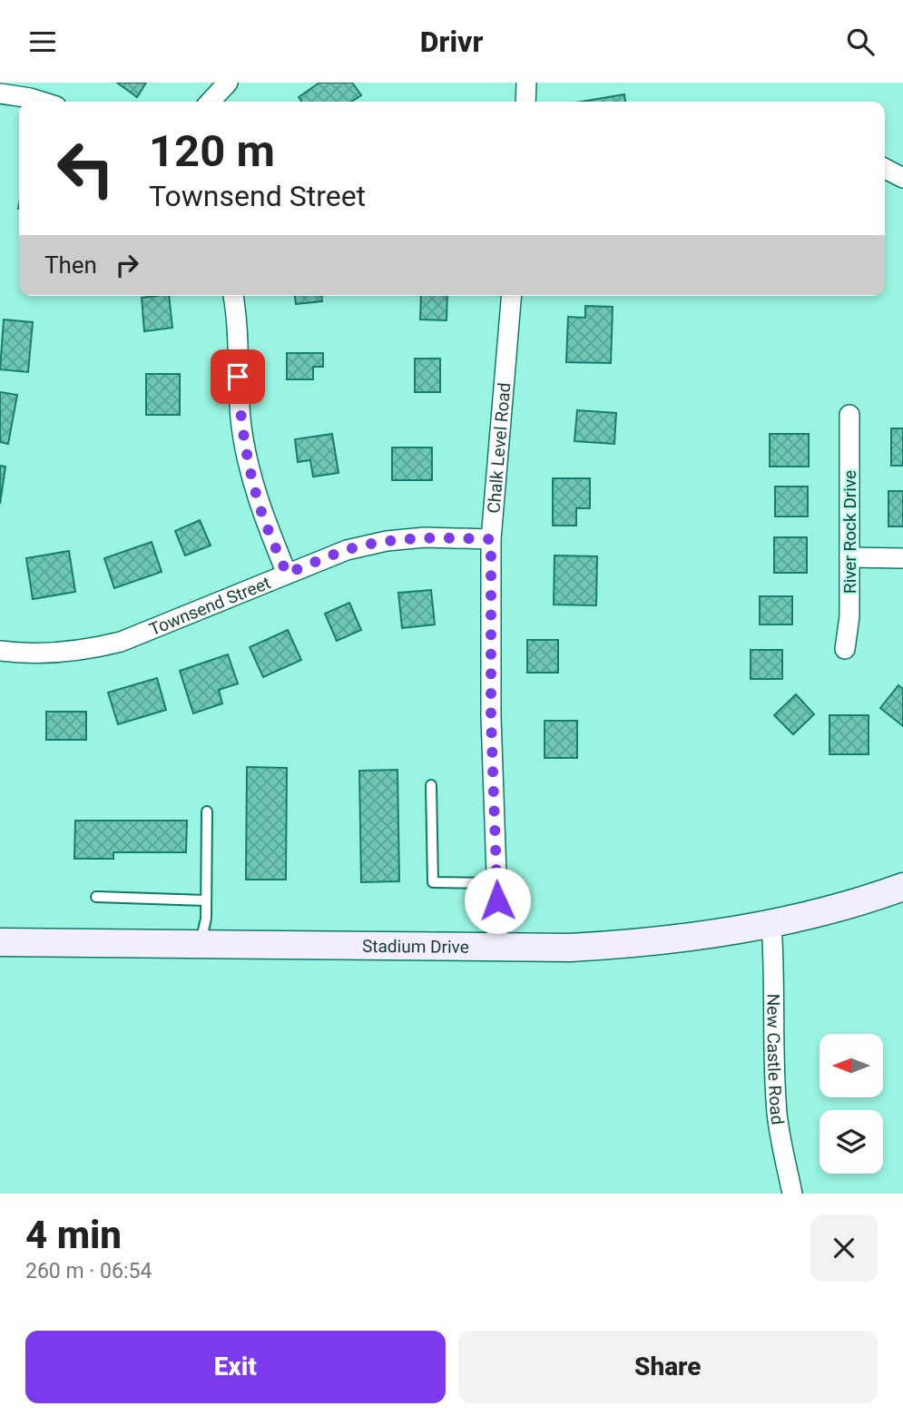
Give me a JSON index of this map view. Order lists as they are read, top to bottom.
{
  "streets": {
    "street": [
      "Chalk Level Road",
      "River Rock Drive",
      "Townsend Street",
      "Stadium Drive",
      "New Castle Road"
    ]
  },
  "crossings": [
    ["Chalk Level Road", "Townsend Street"],
    ["Chalk Level Road", "Stadium Drive"],
    ["Stadium Drive", "New Castle Road"]
  ],
  "north": "left",
  "page": {
    "header": "Drivr",
    "turn": ["120 m", "Townsend Street"],
    "then": "Then",
    "heading": ["4 min", "260 m · 06:54"],
    "buttons": ["Exit", "Share"]
  }
}
